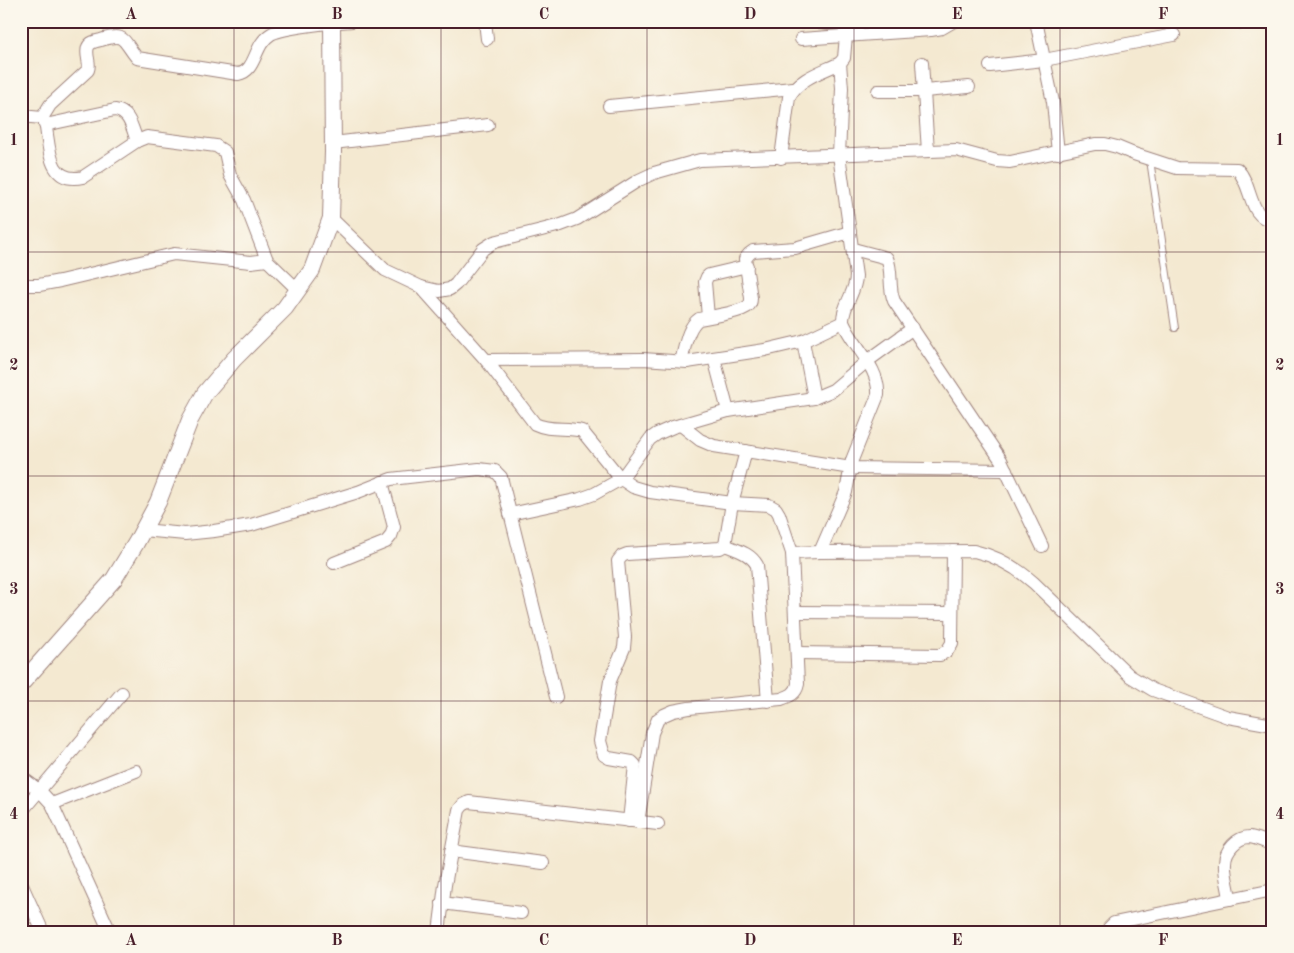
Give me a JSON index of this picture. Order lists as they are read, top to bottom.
{
  "grid": {
    "columns": [
      "A",
      "B",
      "C",
      "D",
      "E",
      "F"
    ],
    "rows": [
      "1",
      "2",
      "3",
      "4"
    ]
  }
}
